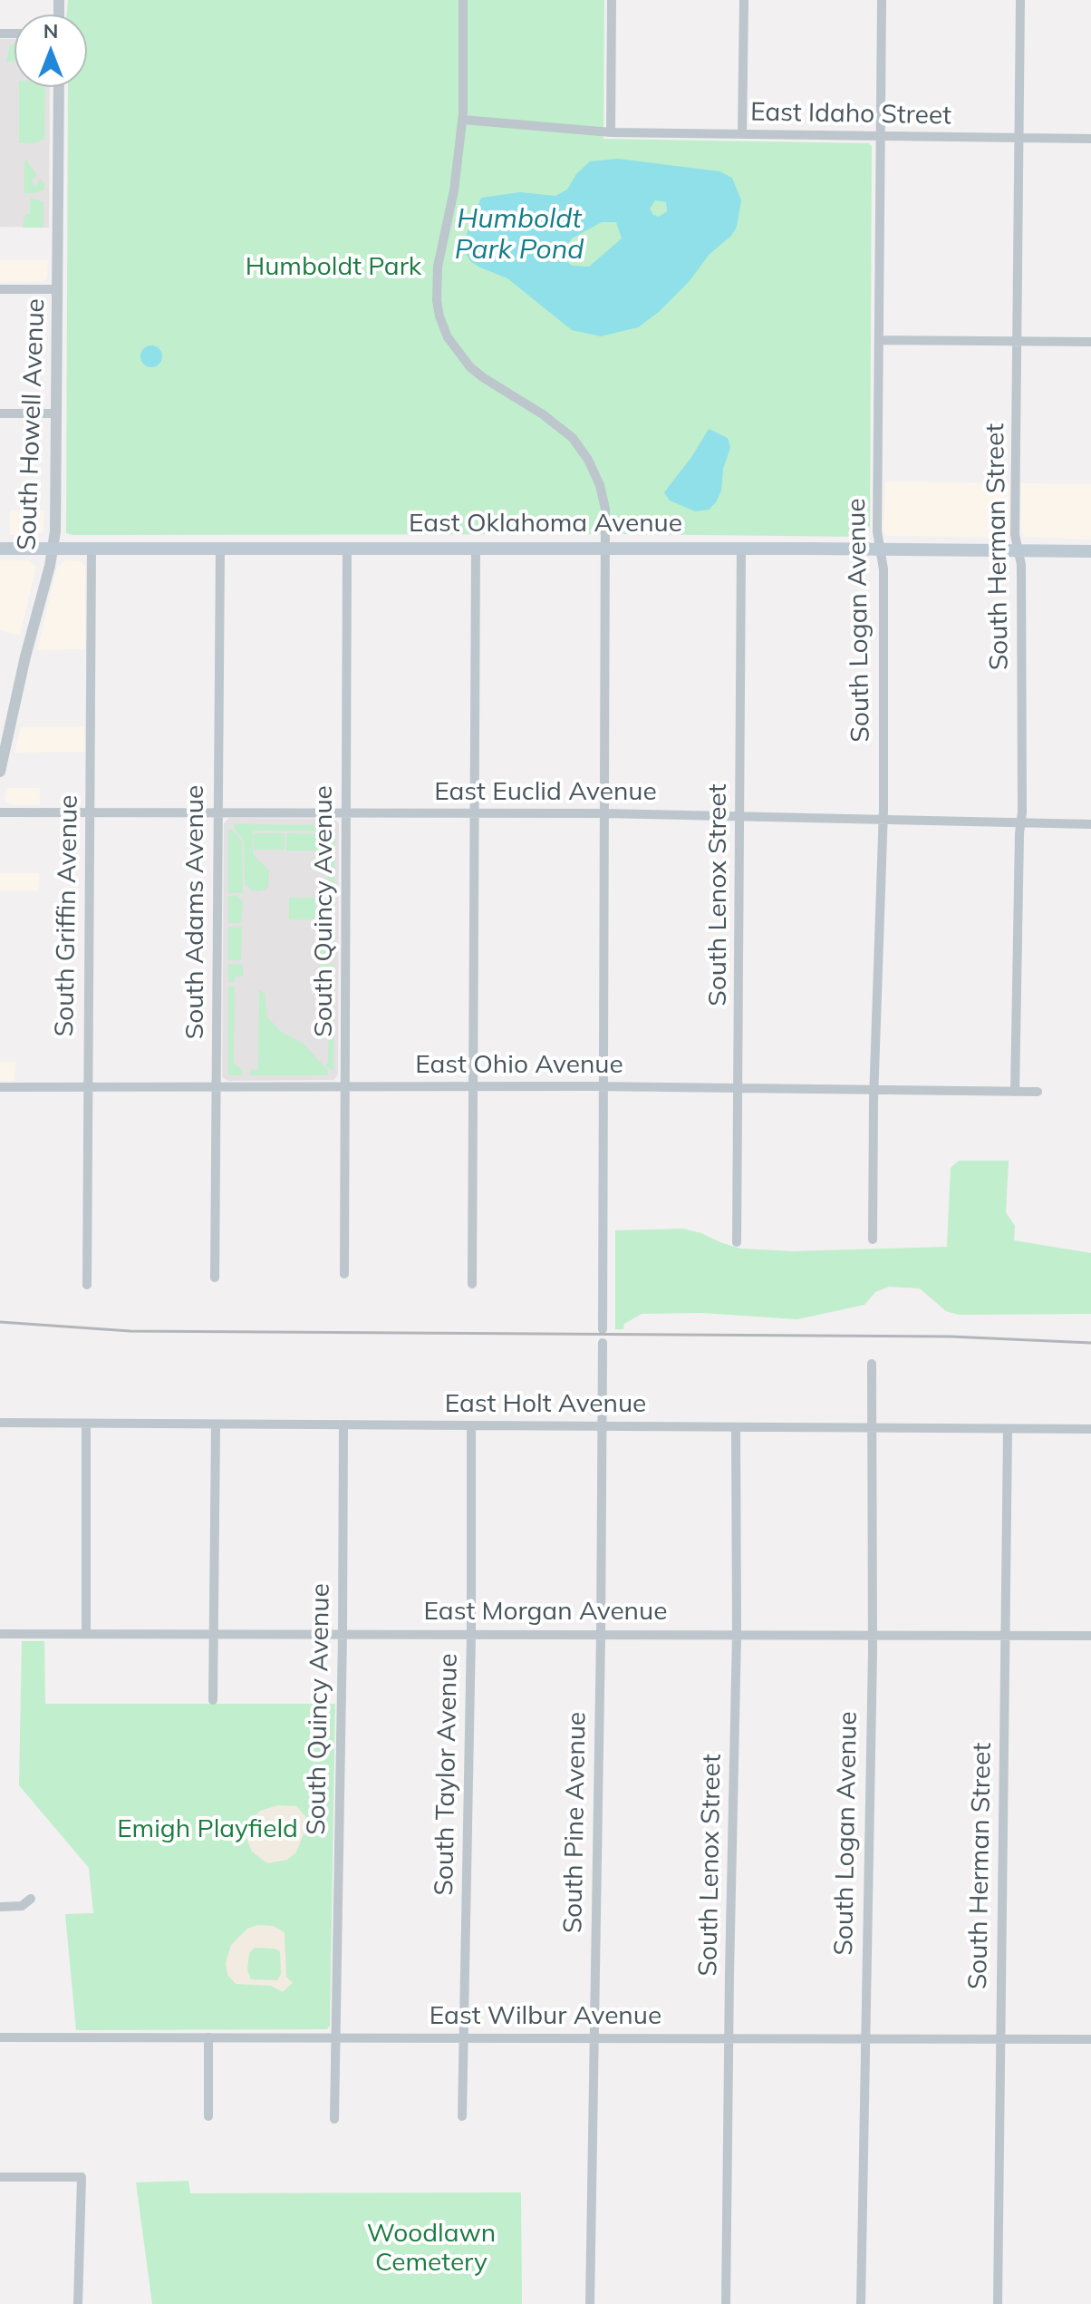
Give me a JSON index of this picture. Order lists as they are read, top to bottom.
{
  "streets": {
    "main road": ["East Oklahoma Avenue"],
    "street": [
      "East Idaho Street",
      "South Howell Avenue",
      "South Herman Street",
      "South Logan Avenue",
      "East Euclid Avenue",
      "South Lenox Street",
      "South Quincy Avenue",
      "South Adams Avenue",
      "South Griffin Avenue",
      "East Ohio Avenue",
      "East Holt Avenue",
      "East Morgan Avenue",
      "South Taylor Avenue",
      "South Pine Avenue",
      "East Wilbur Avenue"
    ]
  },
  "crossings": [
    ["East Idaho Street", "South Herman Street"],
    ["East Idaho Street", "South Logan Avenue"],
    ["South Howell Avenue", "East Oklahoma Avenue"],
    ["East Oklahoma Avenue", "South Herman Street"],
    ["East Oklahoma Avenue", "South Logan Avenue"],
    ["East Oklahoma Avenue", "South Lenox Street"],
    ["East Oklahoma Avenue", "South Quincy Avenue"],
    ["East Oklahoma Avenue", "South Adams Avenue"],
    ["East Oklahoma Avenue", "South Griffin Avenue"],
    ["South Herman Street", "East Euclid Avenue"],
    ["South Herman Street", "East Ohio Avenue"],
    ["South Herman Street", "East Holt Avenue"],
    ["South Herman Street", "East Morgan Avenue"],
    ["South Herman Street", "East Wilbur Avenue"],
    ["South Logan Avenue", "East Euclid Avenue"],
    ["South Logan Avenue", "East Ohio Avenue"],
    ["South Logan Avenue", "East Holt Avenue"],
    ["South Logan Avenue", "East Morgan Avenue"],
    ["South Logan Avenue", "East Wilbur Avenue"],
    ["East Euclid Avenue", "South Lenox Street"],
    ["East Euclid Avenue", "South Quincy Avenue"],
    ["East Euclid Avenue", "South Adams Avenue"],
    ["East Euclid Avenue", "South Griffin Avenue"],
    ["South Lenox Street", "East Ohio Avenue"],
    ["South Lenox Street", "East Holt Avenue"],
    ["South Lenox Street", "East Morgan Avenue"],
    ["South Lenox Street", "East Wilbur Avenue"],
    ["South Quincy Avenue", "East Ohio Avenue"],
    ["South Quincy Avenue", "East Holt Avenue"],
    ["South Quincy Avenue", "East Morgan Avenue"],
    ["South Quincy Avenue", "East Wilbur Avenue"],
    ["South Adams Avenue", "East Ohio Avenue"],
    ["South Griffin Avenue", "East Ohio Avenue"],
    ["East Holt Avenue", "South Taylor Avenue"],
    ["East Holt Avenue", "South Pine Avenue"],
    ["East Morgan Avenue", "South Taylor Avenue"],
    ["East Morgan Avenue", "South Pine Avenue"],
    ["South Taylor Avenue", "East Wilbur Avenue"],
    ["South Pine Avenue", "East Wilbur Avenue"]
  ],
  "water": ["Humboldt Park Pond"],
  "parks": ["Humboldt Park", "Emigh Playfield", "Woodlawn Cemetery"],
  "north": "top"
}
